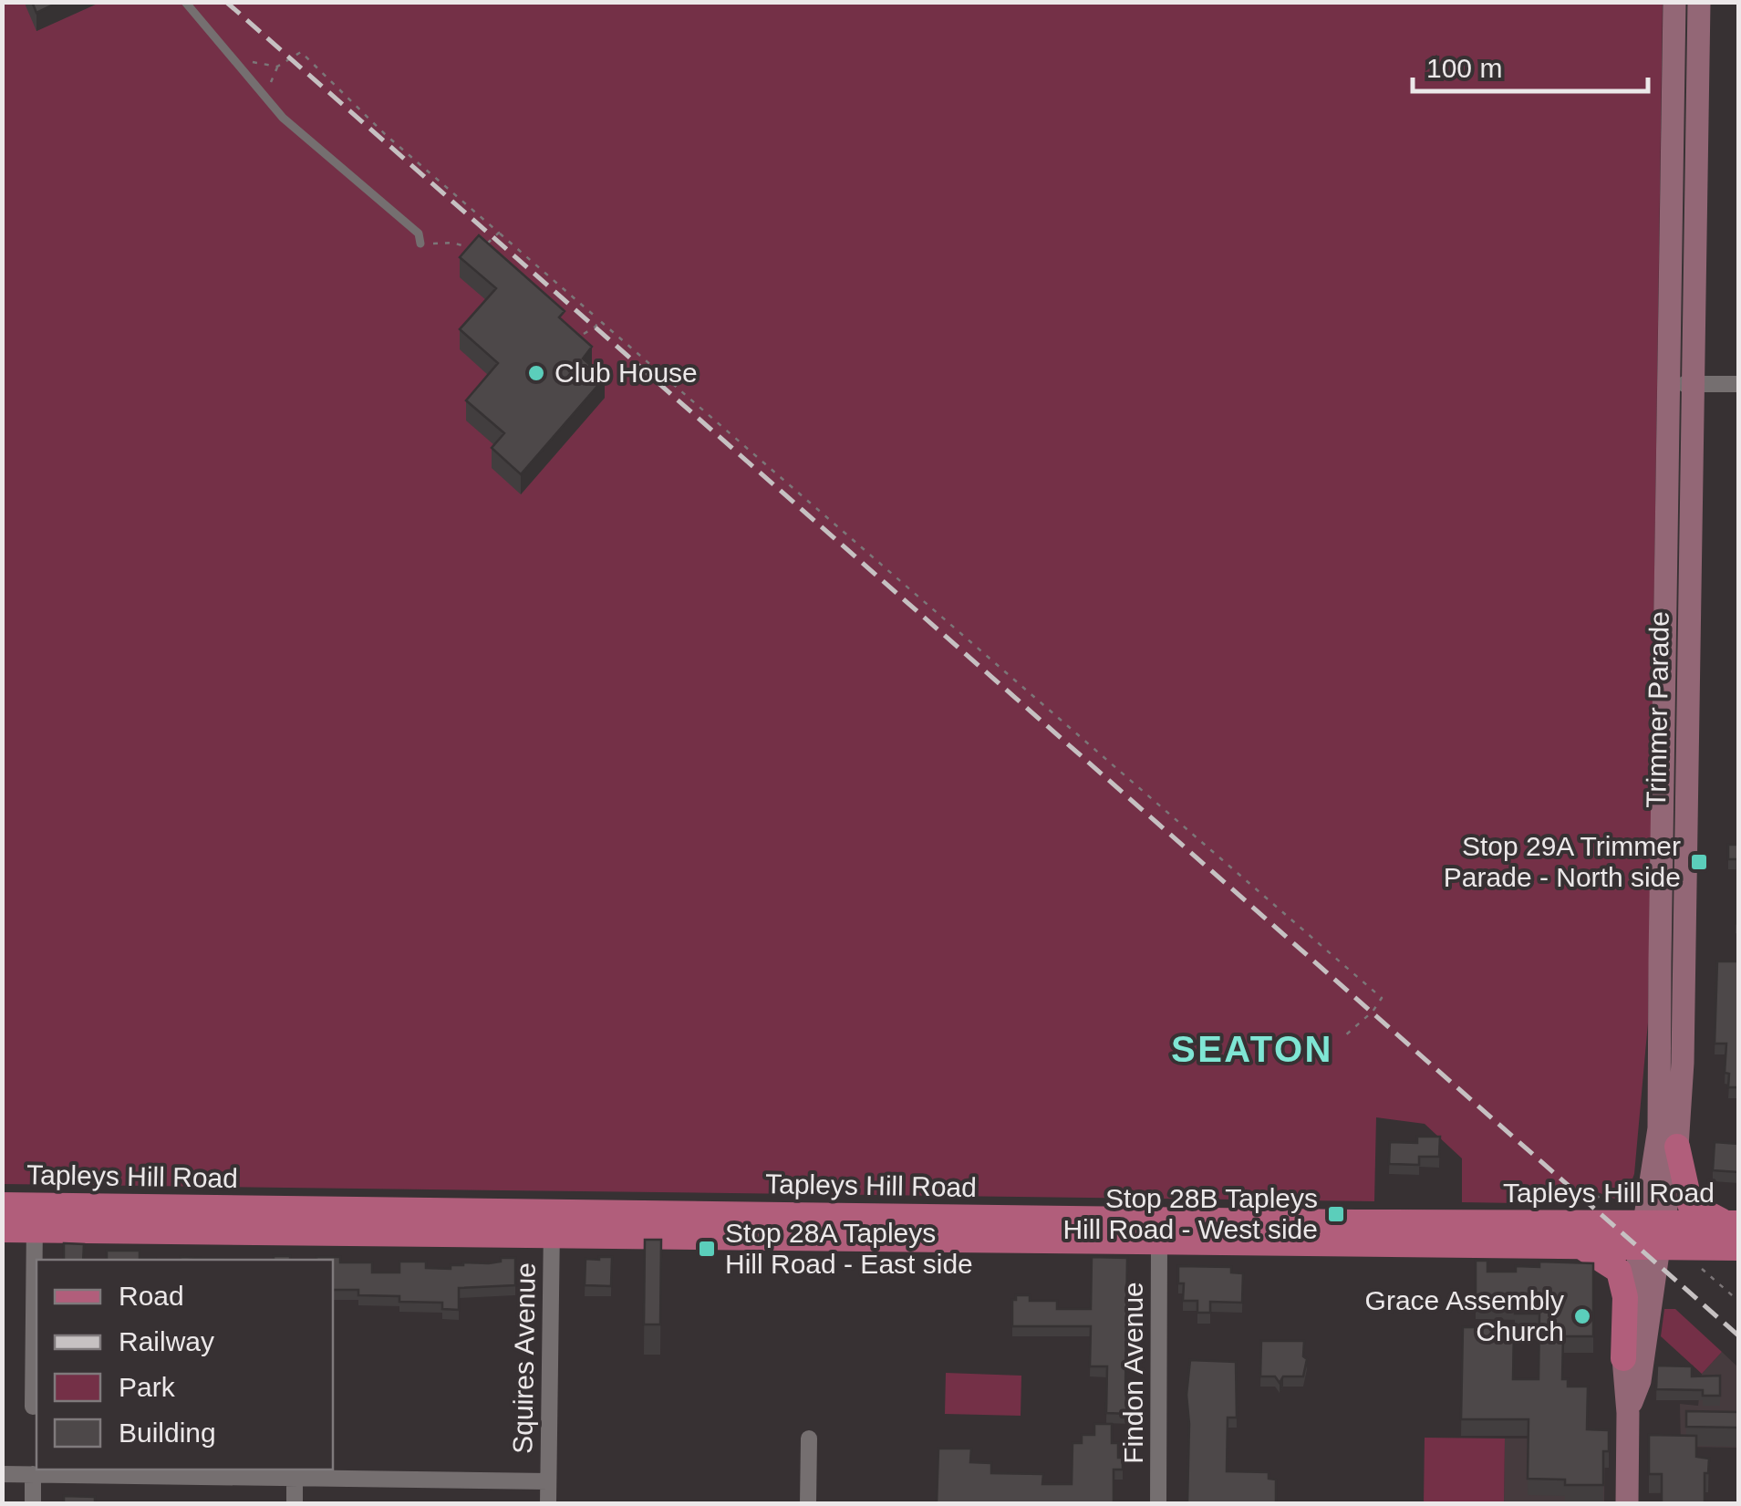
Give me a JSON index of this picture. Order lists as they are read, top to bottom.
{
  "streets": {
    "main road": ["Trimmer Parade", "Tapleys Hill Road"],
    "street": ["Squires Avenue", "Findon Avenue"]
  },
  "crossings": [
    ["Trimmer Parade", "Tapleys Hill Road"],
    ["Tapleys Hill Road", "Squires Avenue"],
    ["Tapleys Hill Road", "Findon Avenue"]
  ],
  "districts": ["SEATON"],
  "places": {
    "other": ["Club House", "Grace Assembly Church"],
    "transit": ["Stop 29A Trimmer Parade - North side", "Stop 28B Tapleys Hill Road - West side", "Stop 28A Tapleys Hill Road - East side"]
  },
  "legend": [
    "Road",
    "Railway",
    "Park",
    "Building"
  ],
  "scale_bar": "100 m"
}
